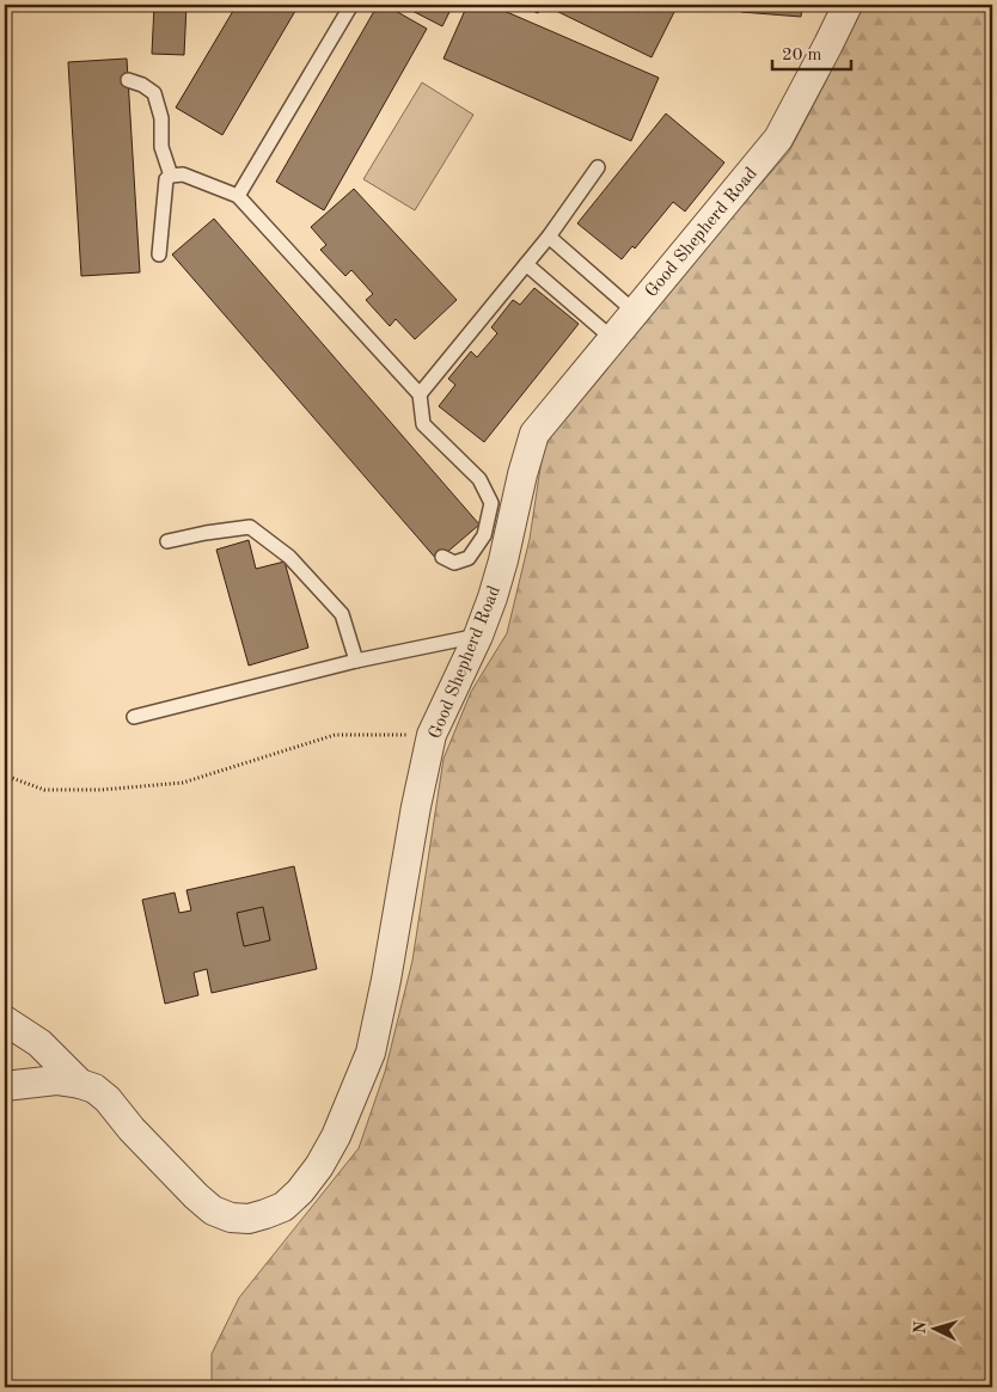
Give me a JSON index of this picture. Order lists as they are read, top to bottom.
{
  "streets": {
    "street": ["Good Shepherd Road"]
  },
  "scale_bar": "20 m",
  "north": "left"
}
